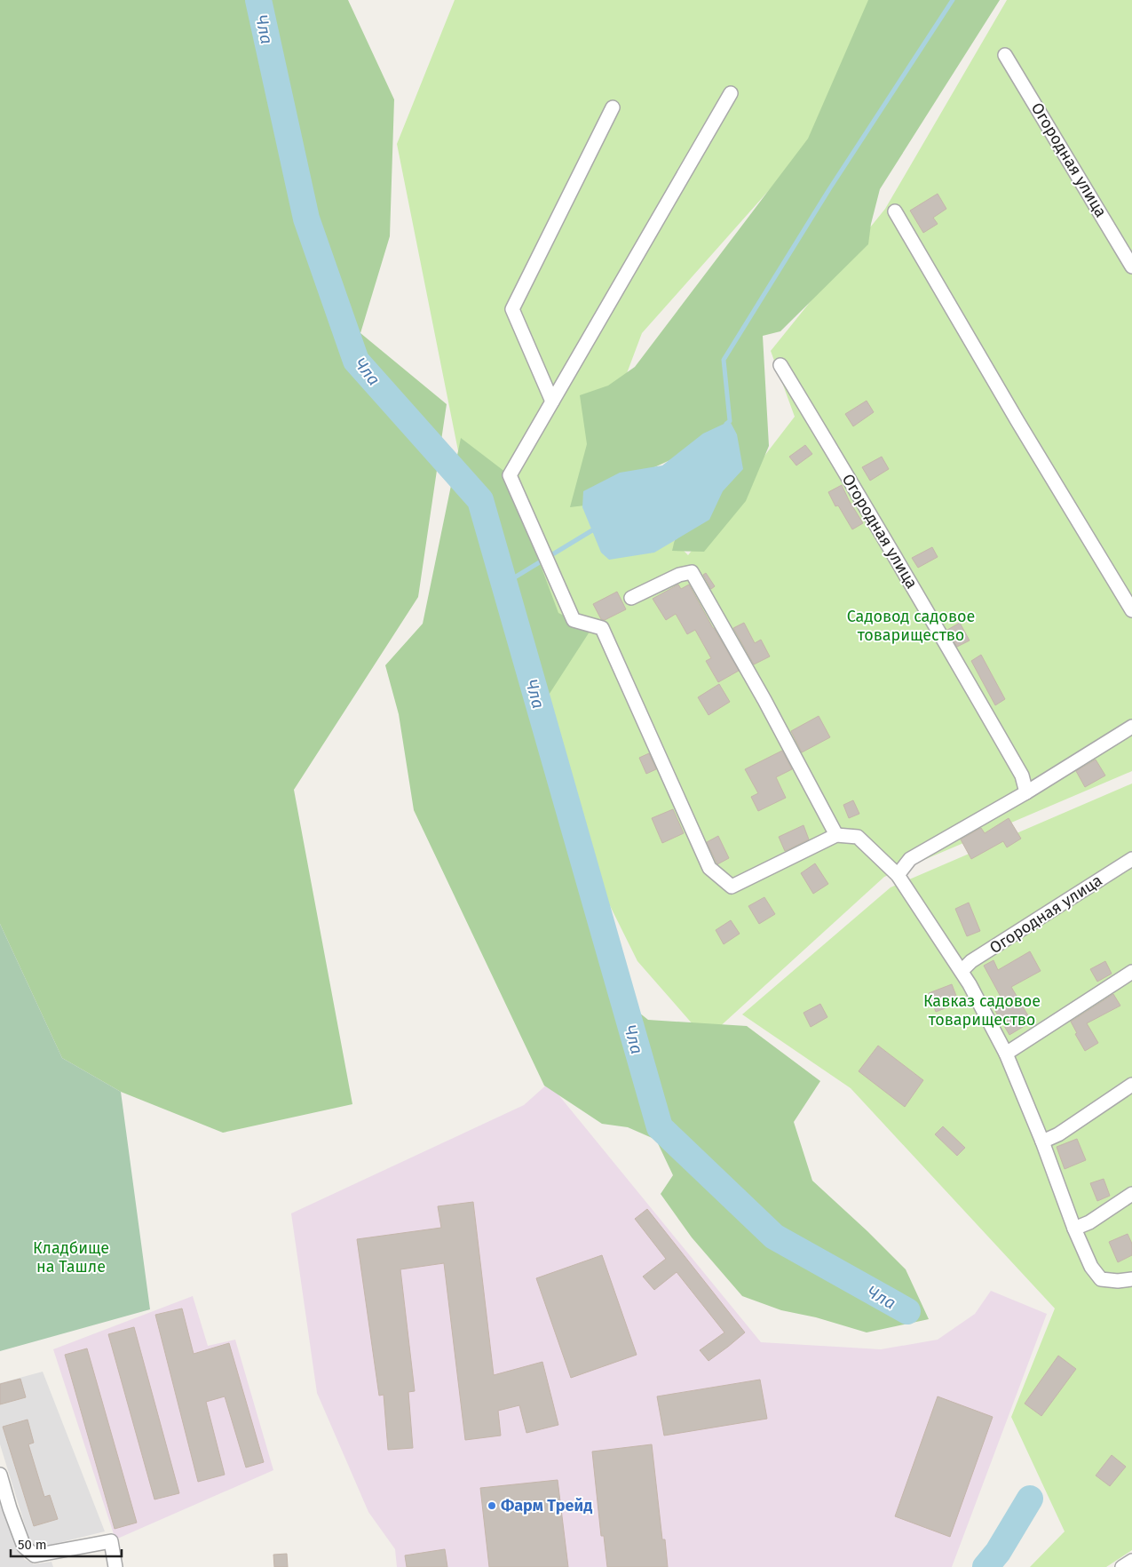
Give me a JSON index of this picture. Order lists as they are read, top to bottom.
{
  "streets": {
    "street": ["Огородная улица"]
  },
  "water": ["Чла"],
  "parks": ["Садовод садовое товарищество", "Кавказ садовое товарищество", "Кладбище на Ташле"],
  "places": ["Фарм Трейд"],
  "scale_bar": "50 m"
}
